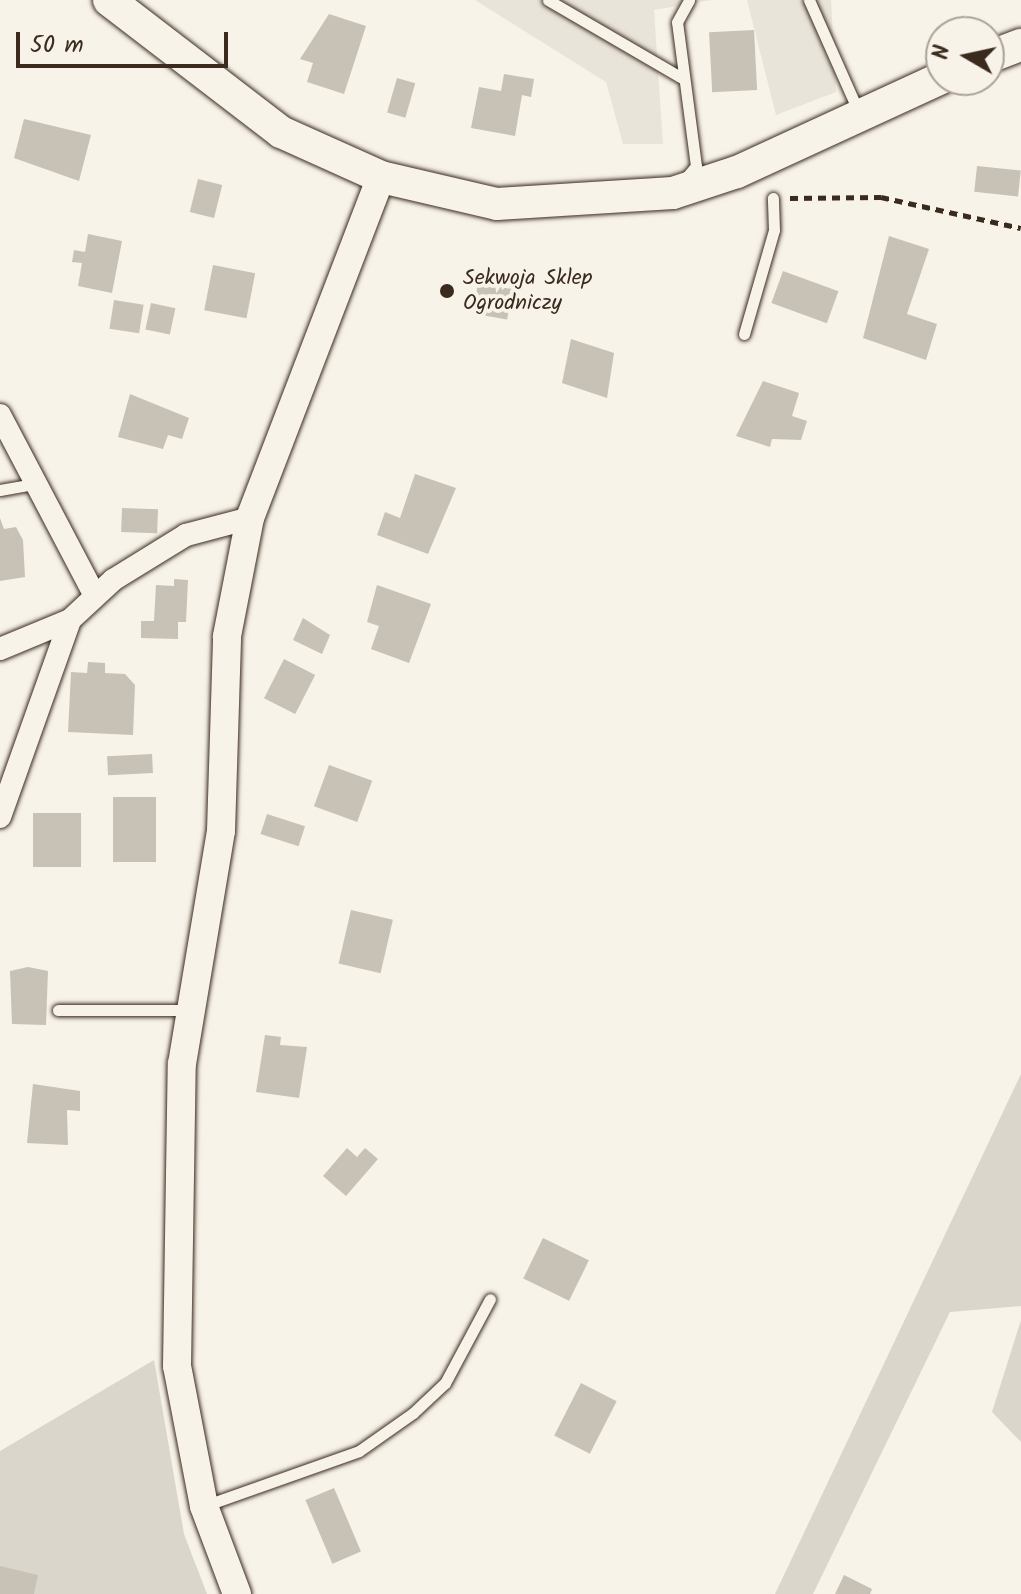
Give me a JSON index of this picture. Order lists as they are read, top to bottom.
{
  "places": ["Sekwoja Sklep Ogrodniczy"],
  "scale_bar": "50 m",
  "north": "left"
}
